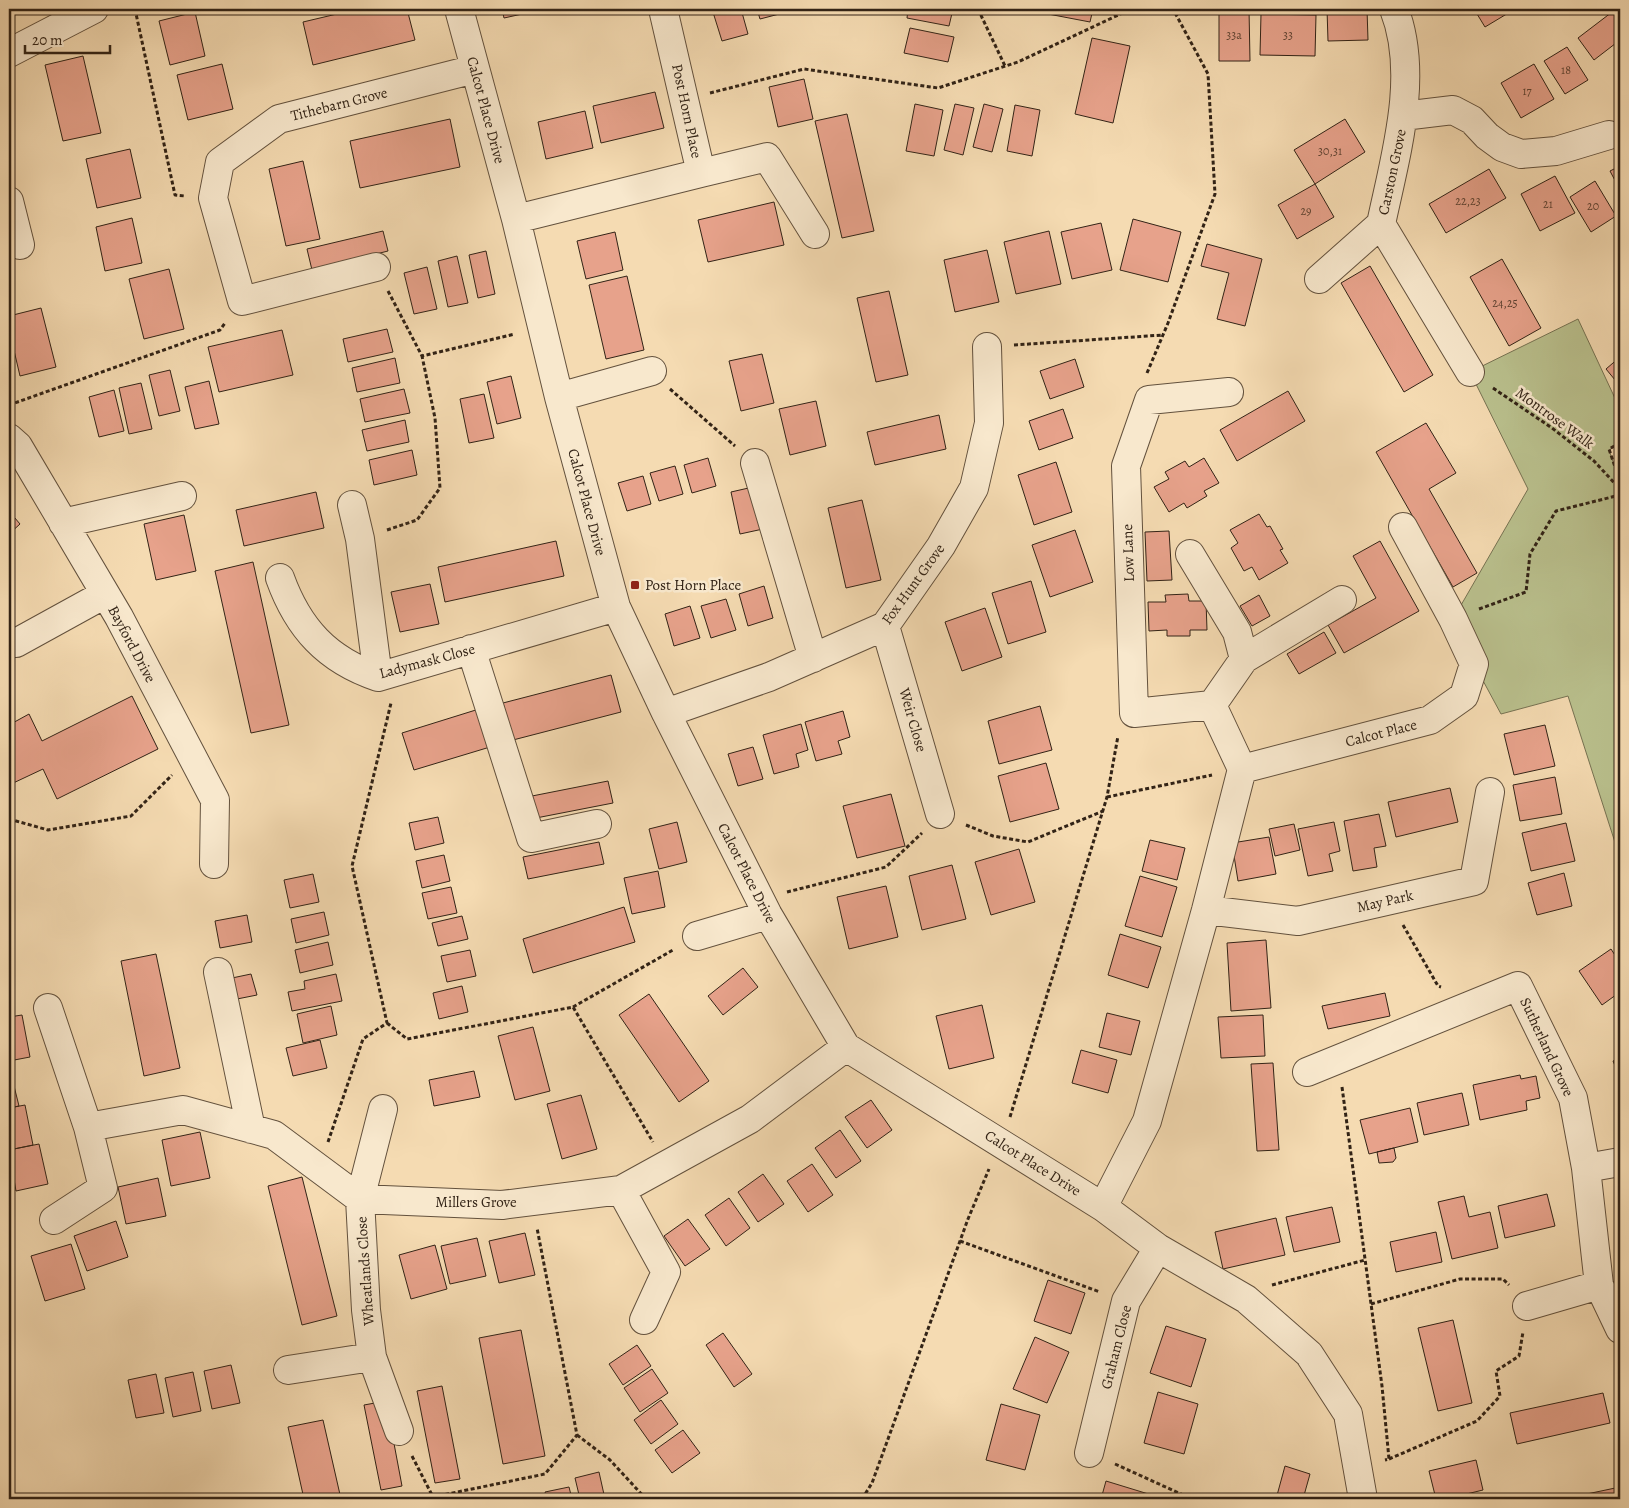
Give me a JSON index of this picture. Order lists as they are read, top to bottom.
{
  "streets": {
    "street": [
      "Tithebarn Grove",
      "Calcot Place Drive",
      "Post Horn Place",
      "Carston Grove",
      "Low Lane",
      "Fox Hunt Grove",
      "Bayford Drive",
      "Ladymask Close",
      "Weir Close",
      "Calcot Place",
      "May Park",
      "Sutherland Grove",
      "Millers Grove",
      "Wheatlands Close",
      "Graham Close"
    ],
    "path": ["Montrose Walk"]
  },
  "crossings": [
    ["Tithebarn Grove", "Calcot Place Drive"],
    ["Calcot Place Drive", "Post Horn Place"],
    ["Calcot Place Drive", "Fox Hunt Grove"],
    ["Calcot Place Drive", "Ladymask Close"],
    ["Calcot Place Drive", "Millers Grove"],
    ["Calcot Place Drive", "Graham Close"],
    ["Carston Grove", "Montrose Walk"],
    ["Fox Hunt Grove", "Weir Close"],
    ["Millers Grove", "Wheatlands Close"]
  ],
  "places": {
    "transit": ["Post Horn Place"]
  },
  "house_numbers": [
    "33a",
    "33",
    "18",
    "17",
    "30,31",
    "22,23",
    "21",
    "20",
    "29",
    "24,25"
  ],
  "scale_bar": "20 m"
}
